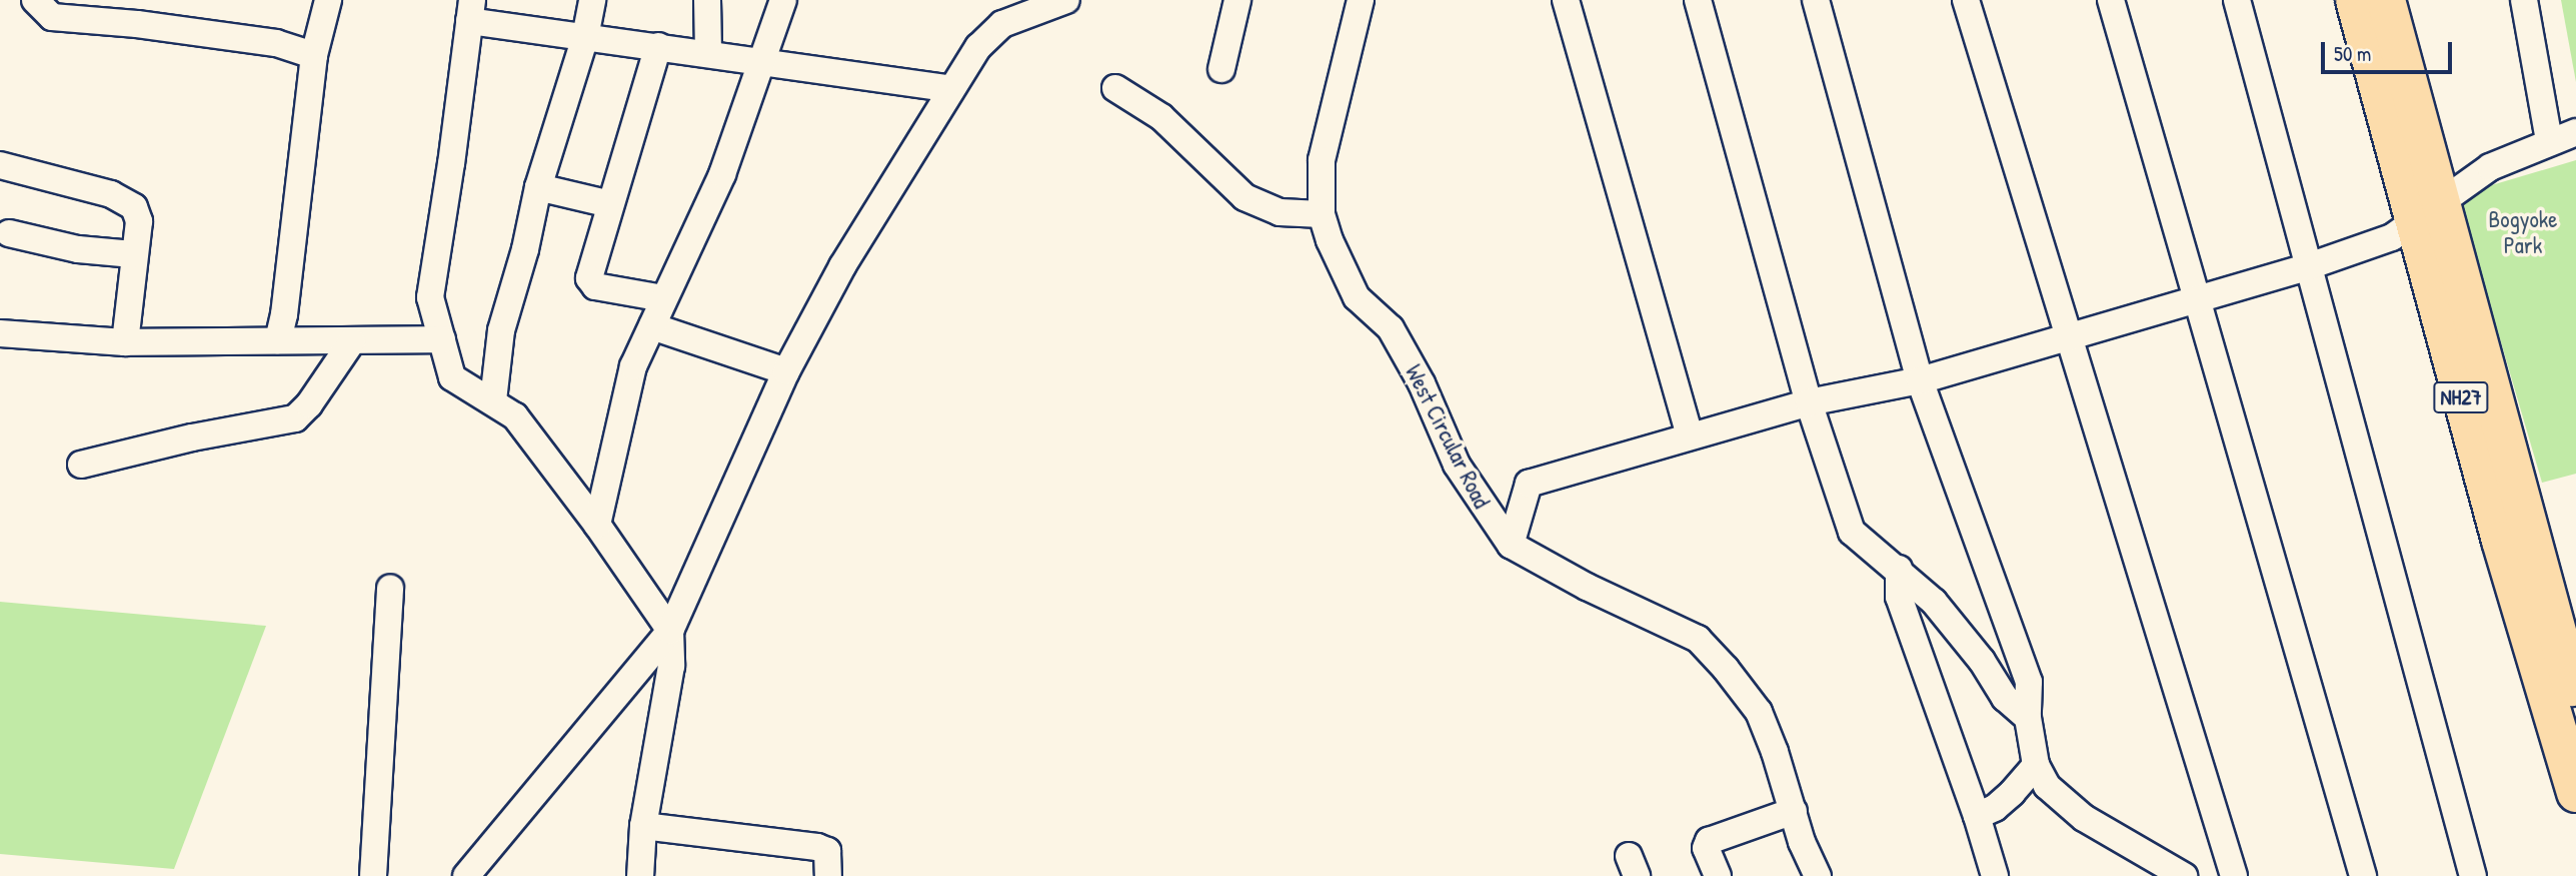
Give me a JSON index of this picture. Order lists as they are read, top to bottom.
{
  "streets": {
    "highway": ["NH27"],
    "street": ["West Circular Road"]
  },
  "parks": ["Bogyoke Park"],
  "scale_bar": "50 m"
}
